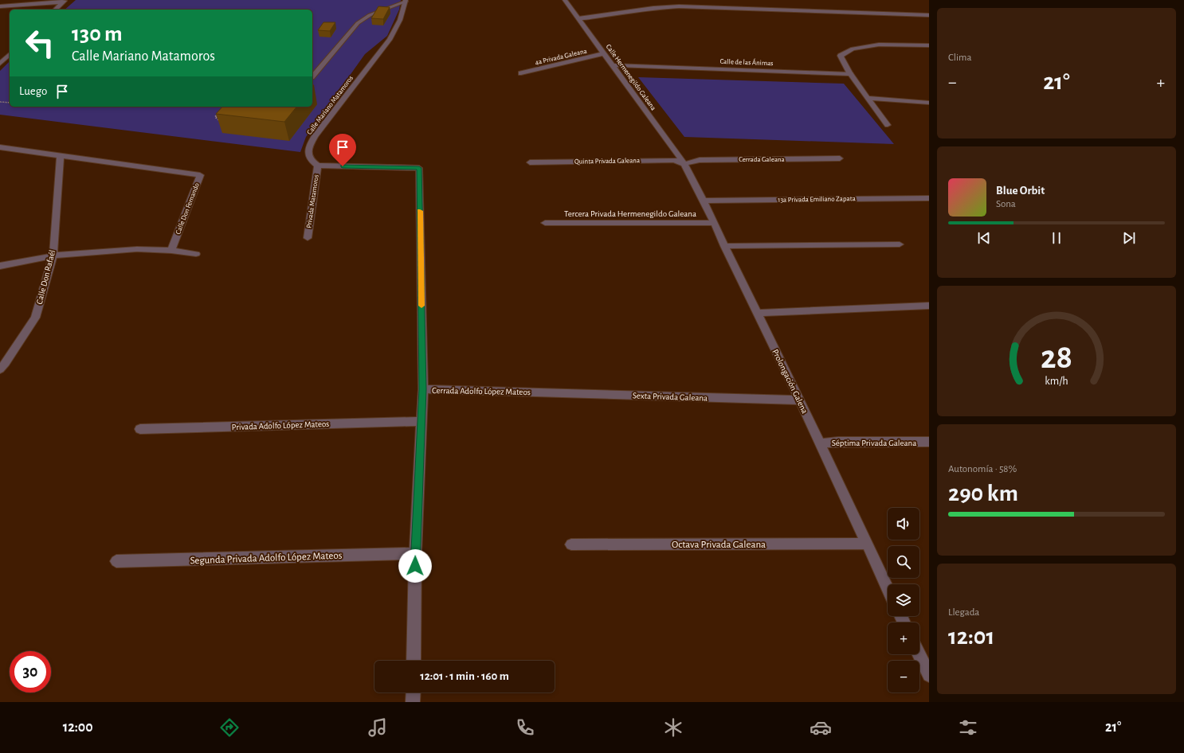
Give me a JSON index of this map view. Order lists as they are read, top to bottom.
{
  "streets": {
    "street": [
      "4a Privada Galeana",
      "Calle de las Ánimas",
      "Calle Hermenegildo Galeana",
      "Calle Mariano Matamoros",
      "Cerrada Galeana",
      "Quinta Privada Galeana",
      "13a Privada Emiliano Zapata",
      "Privada Matamoros",
      "Calle Don Fernando",
      "Tercera Privada Hermenegildo Galeana",
      "Calle Don Rafaél",
      "Prolongación Galena",
      "Cerrada Adolfo López Mateos",
      "Sexta Privada Galeana",
      "Privada Adolfo López Mateos",
      "Séptima Privada Galeana",
      "Octava Privada Galeana",
      "Segunda Privada Adolfo López Mateos"
    ]
  },
  "crossings": [
    ["4a Privada Galeana", "Calle Hermenegildo Galeana"],
    ["Calle de las Ánimas", "Calle Hermenegildo Galeana"],
    ["Calle Hermenegildo Galeana", "Cerrada Galeana"],
    ["Calle Hermenegildo Galeana", "Quinta Privada Galeana"],
    ["Calle Hermenegildo Galeana", "Prolongación Galena"],
    ["Calle Mariano Matamoros", "Privada Matamoros"],
    ["Cerrada Galeana", "Quinta Privada Galeana"],
    ["Cerrada Galeana", "Prolongación Galena"],
    ["Quinta Privada Galeana", "Prolongación Galena"],
    ["13a Privada Emiliano Zapata", "Prolongación Galena"],
    ["Calle Don Fernando", "Calle Don Rafaél"],
    ["Tercera Privada Hermenegildo Galeana", "Prolongación Galena"],
    ["Prolongación Galena", "Sexta Privada Galeana"],
    ["Prolongación Galena", "Séptima Privada Galeana"],
    ["Prolongación Galena", "Octava Privada Galeana"],
    ["Cerrada Adolfo López Mateos", "Sexta Privada Galeana"]
  ],
  "page": {
    "tile": [
      "Clima",
      ["Autonomía · 58%", "290 km"],
      ["Llegada", "12:01"]
    ],
    "turn": ["130 m", "Calle Mariano Matamoros"],
    "heat": ["−", "21°", "+"],
    "then": "Luego",
    "song": ["Blue Orbit", "Sona"],
    "map_buttons": ["+", "−"],
    "limit": "30",
    "trip": "12:01 · 1 min · 160 m",
    "tabs": ["12:00", "21°"],
    "gauge": ["28", "km/h"]
  }
}
